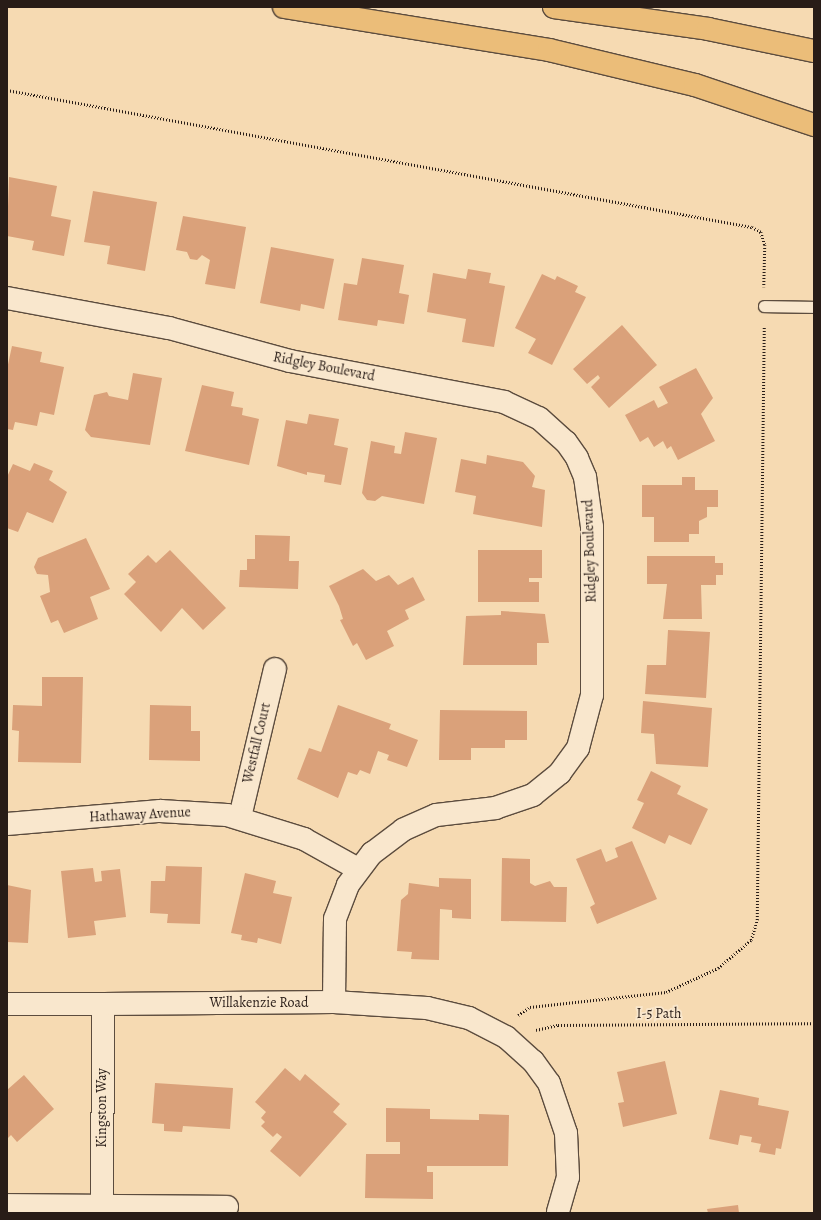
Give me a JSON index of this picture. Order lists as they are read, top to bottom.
{
  "streets": {
    "street": [
      "Ridgley Boulevard",
      "Westfall Court",
      "Hathaway Avenue",
      "Willakenzie Road",
      "Kingston Way"
    ],
    "path": ["I-5 Path"]
  },
  "crossings": [
    ["Ridgley Boulevard", "Hathaway Avenue"],
    ["Ridgley Boulevard", "Willakenzie Road"],
    ["Westfall Court", "Hathaway Avenue"],
    ["Willakenzie Road", "I-5 Path"],
    ["Willakenzie Road", "Kingston Way"]
  ]
}
